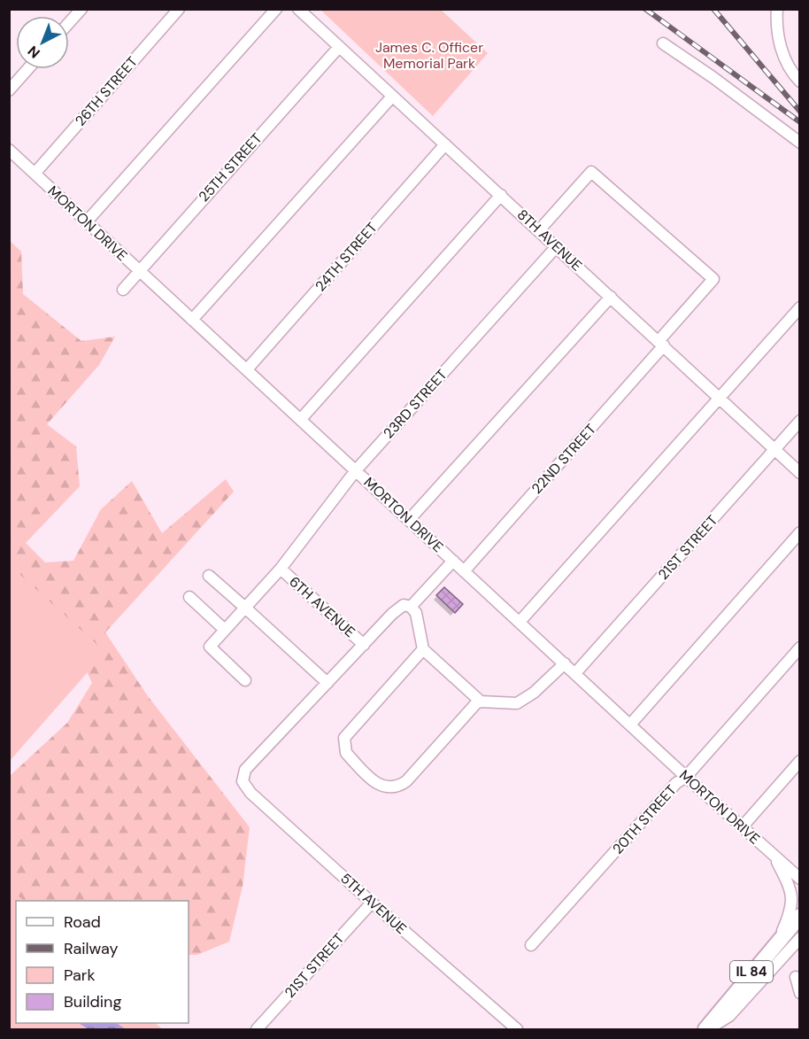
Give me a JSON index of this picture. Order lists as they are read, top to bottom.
{
  "streets": {
    "main road": ["IL 84"],
    "street": [
      "26TH STREET",
      "25TH STREET",
      "MORTON DRIVE",
      "8TH AVENUE",
      "24TH STREET",
      "23RD STREET",
      "22ND STREET",
      "21ST STREET",
      "6TH AVENUE",
      "20TH STREET",
      "5TH AVENUE"
    ]
  },
  "crossings": [
    ["26TH STREET", "MORTON DRIVE"],
    ["25TH STREET", "MORTON DRIVE"],
    ["25TH STREET", "8TH AVENUE"],
    ["MORTON DRIVE", "24TH STREET"],
    ["MORTON DRIVE", "23RD STREET"],
    ["MORTON DRIVE", "22ND STREET"],
    ["MORTON DRIVE", "21ST STREET"],
    ["MORTON DRIVE", "20TH STREET"],
    ["8TH AVENUE", "24TH STREET"],
    ["8TH AVENUE", "23RD STREET"],
    ["8TH AVENUE", "22ND STREET"],
    ["8TH AVENUE", "21ST STREET"],
    ["23RD STREET", "6TH AVENUE"],
    ["21ST STREET", "5TH AVENUE"]
  ],
  "parks": ["James C. Officer Memorial Park"],
  "legend": [
    "Road",
    "Railway",
    "Park",
    "Building"
  ],
  "north": "bottom left"
}
